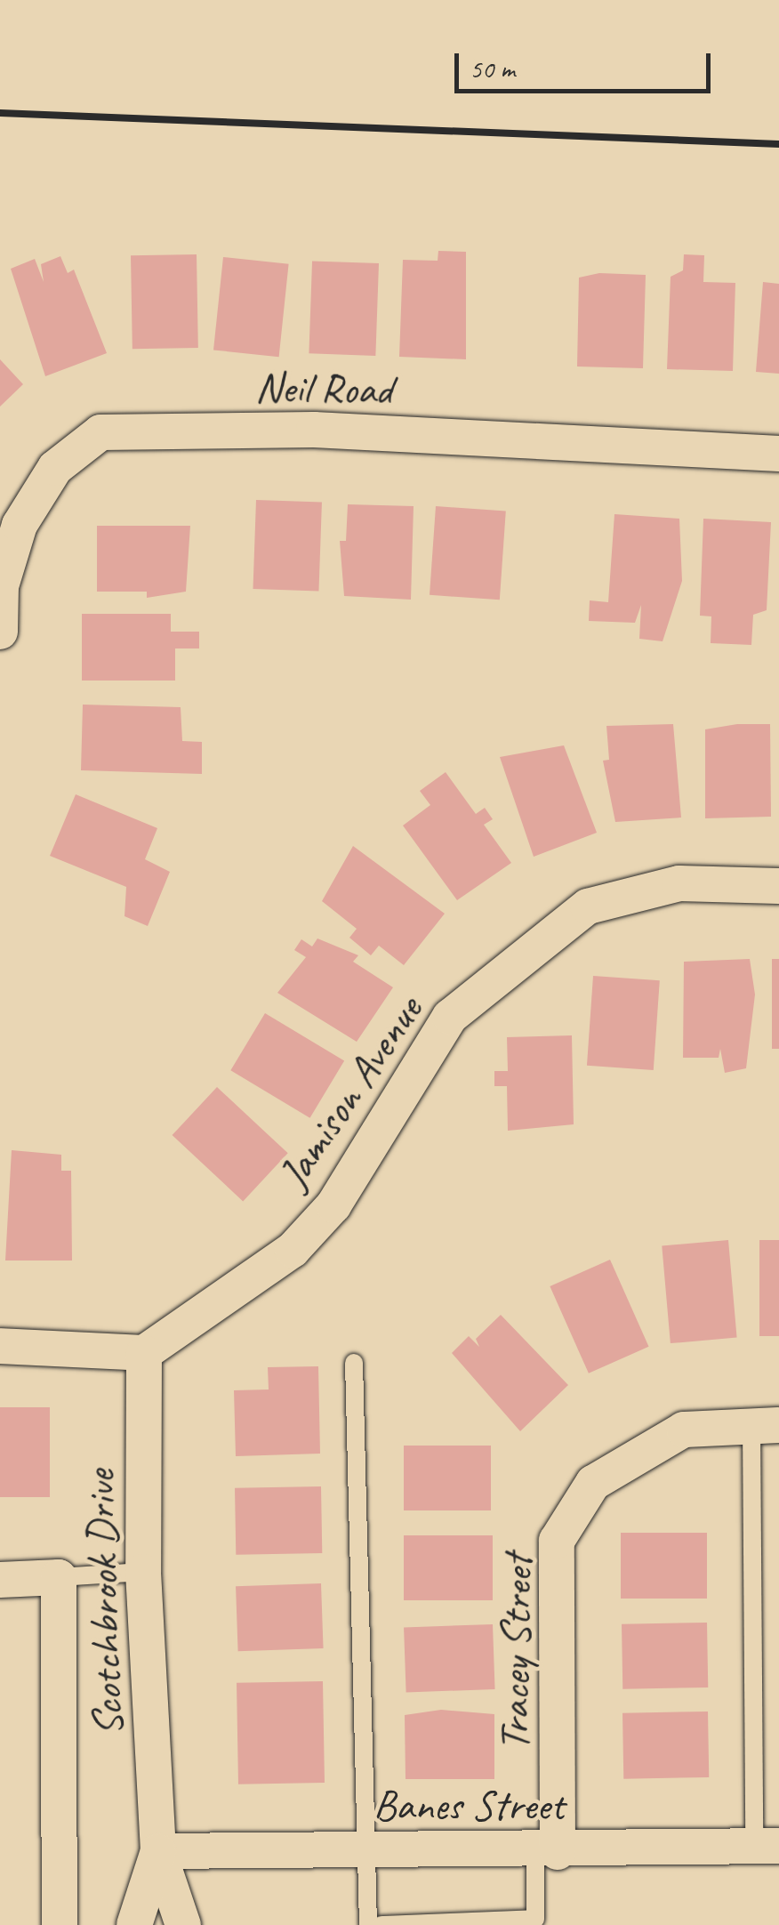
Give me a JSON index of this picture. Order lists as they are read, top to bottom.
{
  "streets": {
    "street": [
      "Neil Road",
      "Jamison Avenue",
      "Scotchbrook Drive",
      "Tracey Street",
      "Banes Street"
    ]
  },
  "crossings": [
    ["Jamison Avenue", "Scotchbrook Drive"],
    ["Scotchbrook Drive", "Banes Street"],
    ["Tracey Street", "Banes Street"]
  ],
  "scale_bar": "50 m"
}
